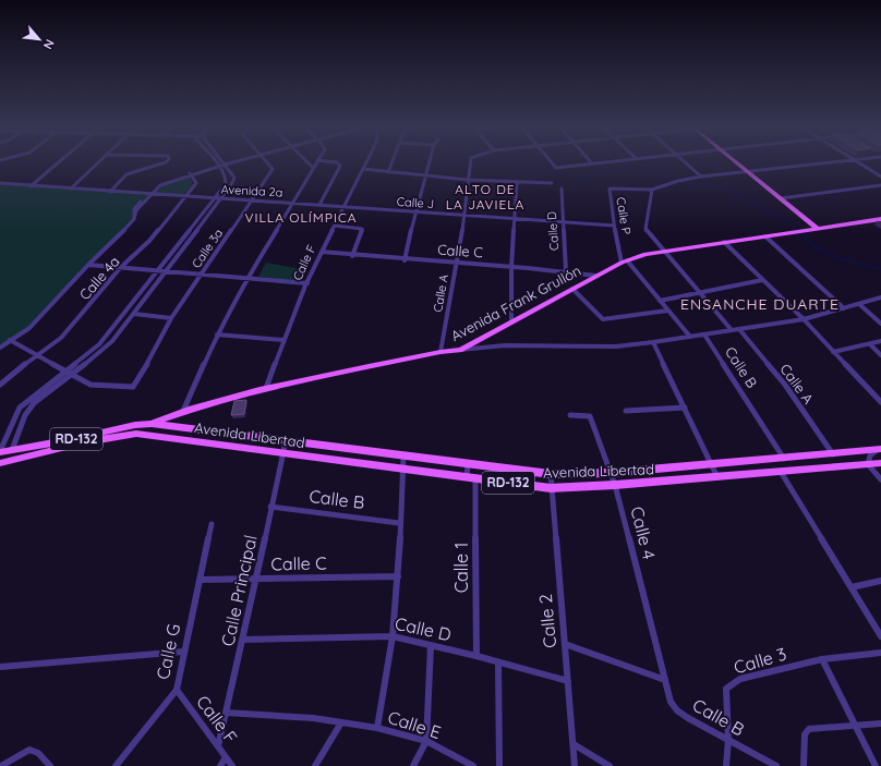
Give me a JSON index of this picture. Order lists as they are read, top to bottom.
{
  "streets": {
    "main road": ["Avenida Frank Grullón", "Avenida Libertad", "RD-132"],
    "street": [
      "Avenida 2a",
      "Calle J",
      "Calle P",
      "Calle D",
      "Calle 3a",
      "Calle C",
      "Calle F",
      "Calle 4a",
      "Calle A",
      "Calle B",
      "Calle 4",
      "Calle 1",
      "Calle Principal",
      "Calle 2",
      "Calle G",
      "Calle 3",
      "Calle E"
    ]
  },
  "crossings": [
    ["Avenida 2a", "Calle J"],
    ["Avenida 2a", "Calle 3a"],
    ["Avenida 2a", "Calle F"],
    ["Avenida 2a", "Calle 4a"],
    ["Calle J", "Calle P"],
    ["Calle J", "Calle D"],
    ["Calle J", "Calle F"],
    ["Calle J", "Calle A"],
    ["Calle P", "Avenida Frank Grullón"],
    ["Calle D", "Calle C"],
    ["Calle D", "Calle 1"],
    ["Calle D", "Calle Principal"],
    ["Calle D", "Calle 2"],
    ["Calle C", "Calle F"],
    ["Calle C", "Calle A"],
    ["Calle C", "Avenida Frank Grullón"],
    ["Calle C", "Calle Principal"],
    ["Calle C", "Calle G"],
    ["Calle F", "Avenida Frank Grullón"],
    ["Calle F", "Calle Principal"],
    ["Calle F", "Calle G"],
    ["Calle A", "Avenida Frank Grullón"],
    ["Calle A", "Avenida Libertad"],
    ["Avenida Frank Grullón", "Avenida Libertad"],
    ["Avenida Frank Grullón", "RD-132"],
    ["Calle B", "Avenida Libertad"],
    ["Calle B", "Calle 4"],
    ["Calle B", "Calle Principal"],
    ["Calle B", "Calle 3"],
    ["Avenida Libertad", "RD-132"],
    ["Avenida Libertad", "Calle 4"],
    ["Avenida Libertad", "Calle 1"],
    ["Avenida Libertad", "Calle Principal"],
    ["Avenida Libertad", "Calle 2"],
    ["Calle Principal", "Calle E"]
  ],
  "districts": ["ALTO DE LA JAVIELA", "VILLA OLÍMPICA", "ENSANCHE DUARTE"],
  "north": "bottom right"
}
